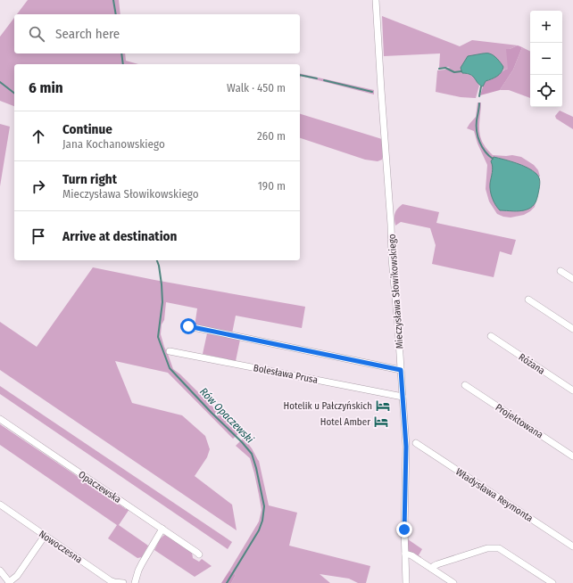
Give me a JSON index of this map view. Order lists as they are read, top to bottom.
{
  "streets": {
    "street": [
      "Mieczysława Słowikowskiego",
      "Różana",
      "Bolesława Prusa",
      "Projektowana",
      "Opaczewska",
      "Władysława Reymonta",
      "Nowoczesna"
    ]
  },
  "crossings": [
    ["Mieczysława Słowikowskiego", "Bolesława Prusa"]
  ],
  "water": ["Rów Opaczewski"],
  "places": {
    "hotel": ["Hotelik u Pałczyńskich", "Hotel Amber"]
  },
  "page": {
    "map_buttons": ["+", "−"],
    "search": "Search here",
    "heading": ["6 min", "Walk · 450 m"],
    "list": [
      ["Continue", "Jana Kochanowskiego", "260 m"],
      ["Turn right", "Mieczysława Słowikowskiego", "190 m"],
      "Arrive at destination"
    ]
  }
}
